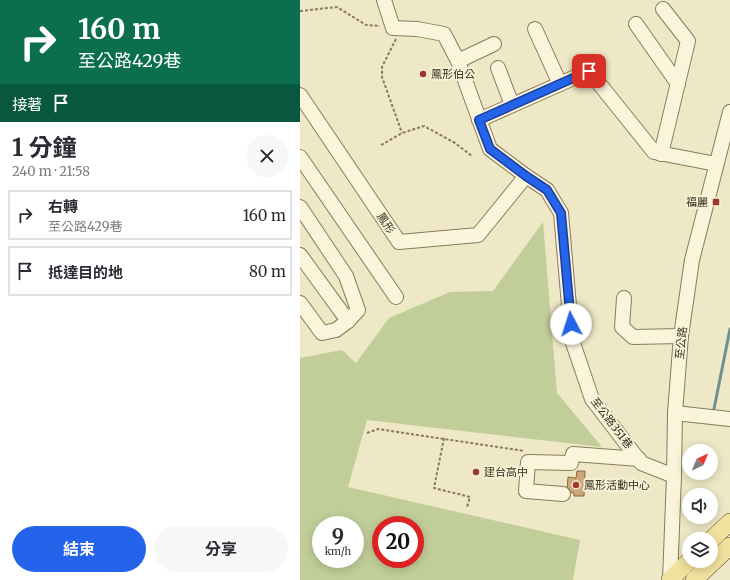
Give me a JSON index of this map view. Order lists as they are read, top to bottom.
{
  "streets": {
    "street": ["鳳形", "至公路", "至公路351巷"]
  },
  "crossings": [
    ["鳳形", "至公路351巷"],
    ["至公路", "至公路351巷"]
  ],
  "places": {
    "other": ["鳳形伯公", "建台高中", "鳳形活動中心"],
    "transit": ["福麗"]
  },
  "north": "top right",
  "page": {
    "turn": ["160 m", "至公路429巷"],
    "then": "接著",
    "heading": ["1 分鐘", "240 m · 21:58"],
    "list": [
      {
        "name": "右轉",
        "note": "至公路429巷",
        "value": "160 m"
      },
      {
        "name": "抵達目的地",
        "value": "80 m"
      }
    ],
    "speed": "9 km/h",
    "limit": "20",
    "buttons": ["結束", "分享"]
  }
}
